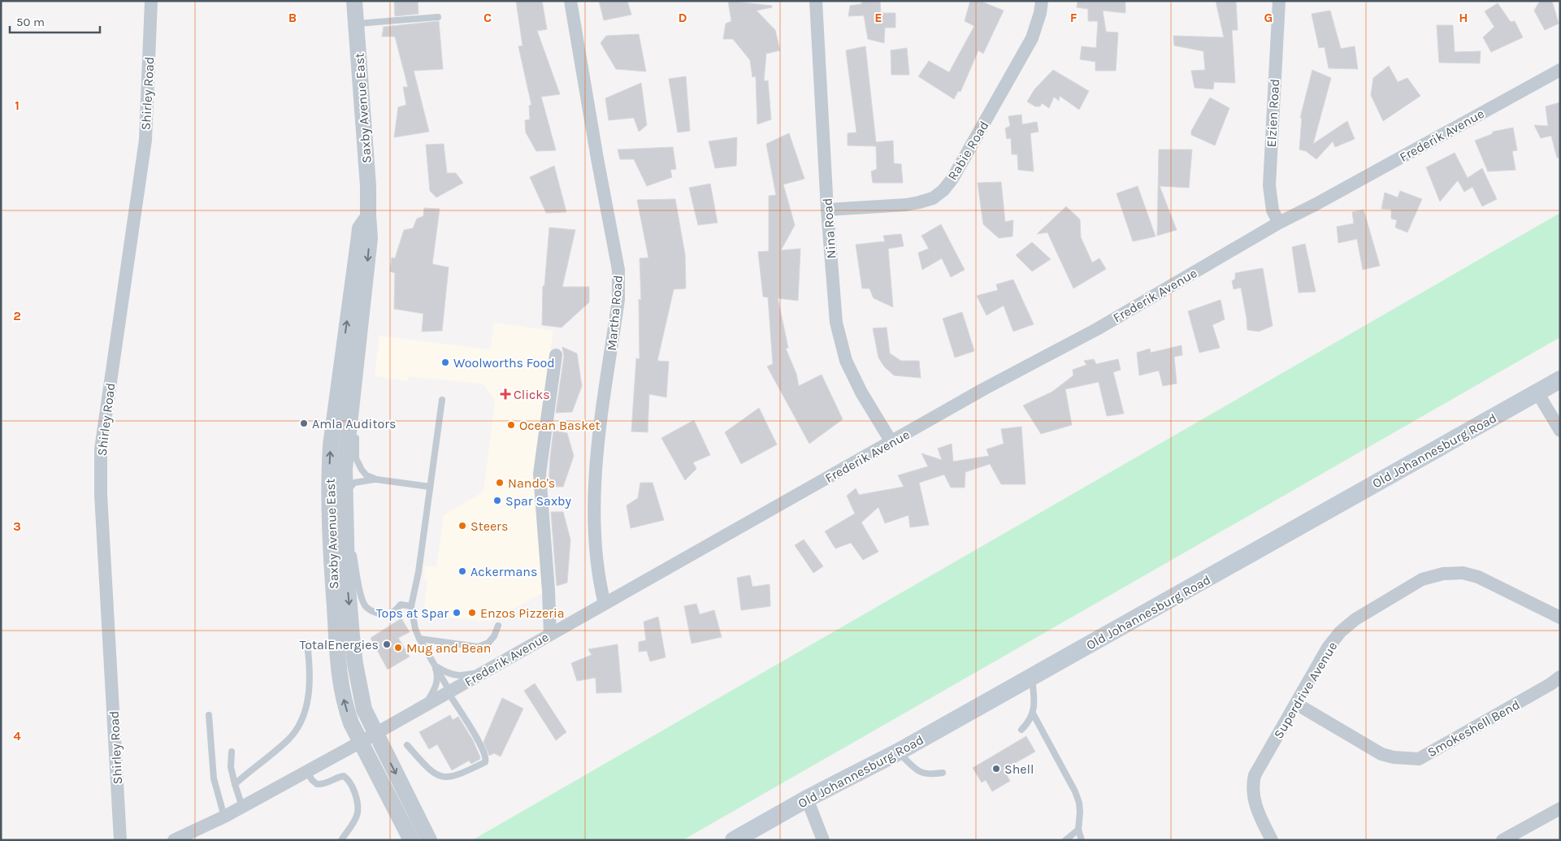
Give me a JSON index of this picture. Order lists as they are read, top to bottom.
{
  "streets": {
    "main road": ["Old Johannesburg Road"],
    "street": [
      "Shirley Road",
      "Saxby Avenue East",
      "Elzien Road",
      "Frederik Avenue",
      "Rabie Road",
      "Nina Road",
      "Martha Road",
      "Superdrive Avenue",
      "Smokeshell Bend"
    ]
  },
  "crossings": [
    ["Saxby Avenue East", "Frederik Avenue"],
    ["Elzien Road", "Frederik Avenue"],
    ["Frederik Avenue", "Nina Road"],
    ["Frederik Avenue", "Martha Road"],
    ["Rabie Road", "Nina Road"],
    ["Superdrive Avenue", "Smokeshell Bend"]
  ],
  "places": {
    "other": [
      "Woolworths Food",
      "Amla Auditors",
      "Ocean Basket",
      "Nando's",
      "Spar Saxby",
      "Steers",
      "Ackermans",
      "Tops at Spar",
      "Enzos Pizzeria",
      "TotalEnergies",
      "Mug and Bean",
      "Shell"
    ],
    "health": ["Clicks"]
  },
  "scale_bar": "50 m",
  "grid": {
    "columns": [
      "B",
      "C",
      "D",
      "E",
      "F",
      "G",
      "H"
    ],
    "rows": [
      "1",
      "2",
      "3",
      "4"
    ]
  }
}
